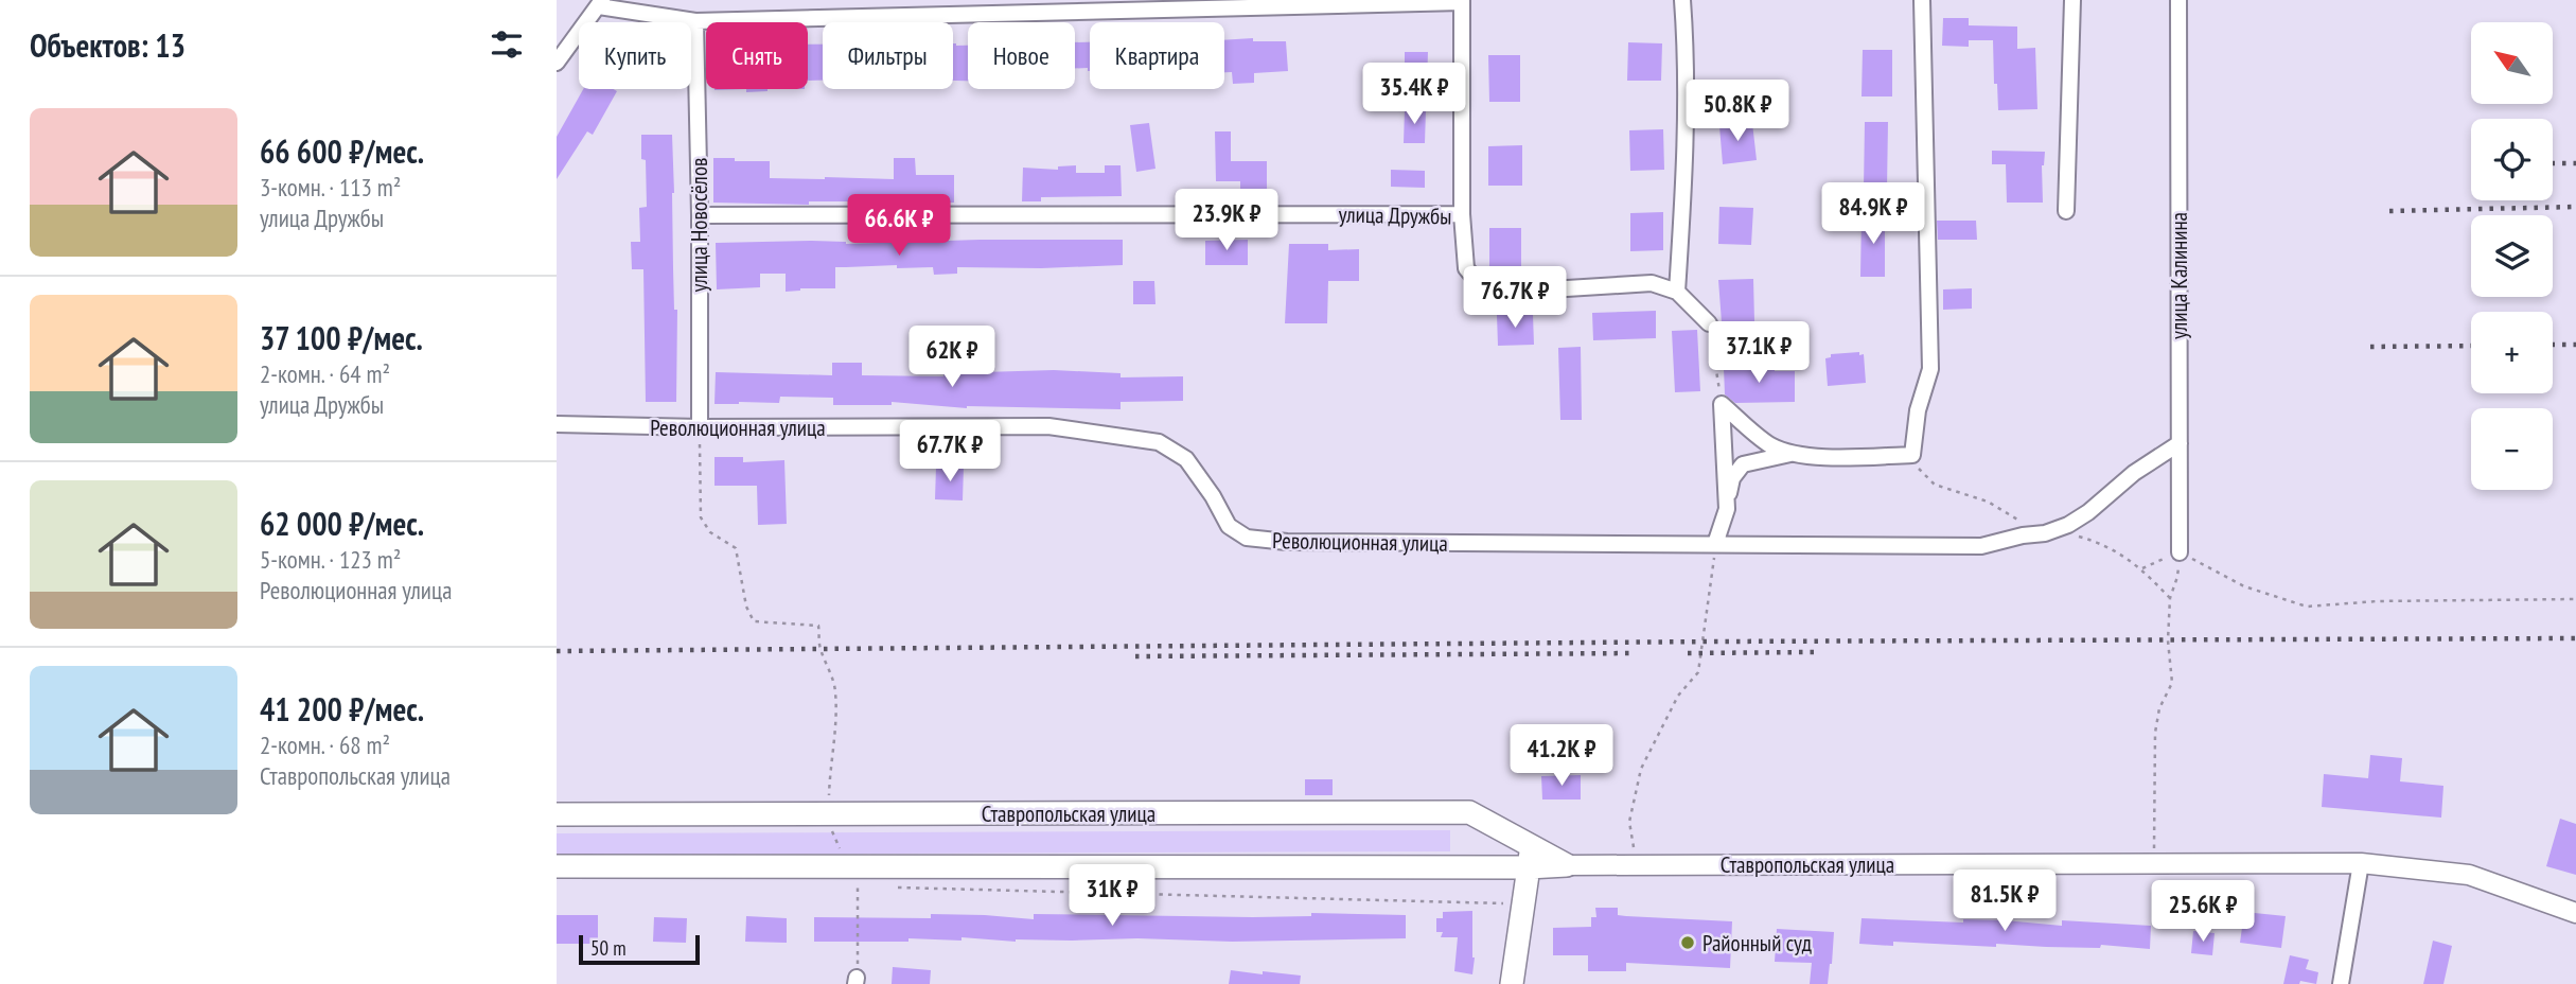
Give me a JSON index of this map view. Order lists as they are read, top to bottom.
{
  "streets": {
    "main road": ["Ставропольская улица"],
    "street": [
      "улица Дружбы",
      "улица Новосёлов",
      "улица Калинина",
      "Революционная улица"
    ]
  },
  "crossings": [
    ["улица Дружбы", "улица Новосёлов"],
    ["улица Новосёлов", "Революционная улица"],
    ["улица Калинина", "Революционная улица"]
  ],
  "places": ["Районный суд"],
  "scale_bar": "50 m",
  "north": "top left",
  "page": {
    "heading": "Объектов: 13",
    "map_buttons": ["+", "−"],
    "chip": [
      "Купить",
      "Снять",
      "Фильтры",
      "Новое",
      "Квартира"
    ],
    "price": [
      "35.4K ₽",
      "50.8K ₽",
      "84.9K ₽",
      "23.9K ₽",
      "66.6K ₽",
      "76.7K ₽",
      "37.1K ₽",
      "62K ₽",
      "67.7K ₽",
      "41.2K ₽",
      "31K ₽",
      "81.5K ₽",
      "25.6K ₽"
    ],
    "list": [
      {
        "name": "66 600 ₽/мес.",
        "note": "3-комн. · 113 m² · улица Дружбы"
      },
      {
        "name": "37 100 ₽/мес.",
        "note": "2-комн. · 64 m² · улица Дружбы"
      },
      {
        "name": "62 000 ₽/мес.",
        "note": "5-комн. · 123 m² · Революционная улица"
      },
      {
        "name": "41 200 ₽/мес.",
        "note": "2-комн. · 68 m² · Ставропольская улица"
      }
    ],
    "scale": "50 m"
  }
}
